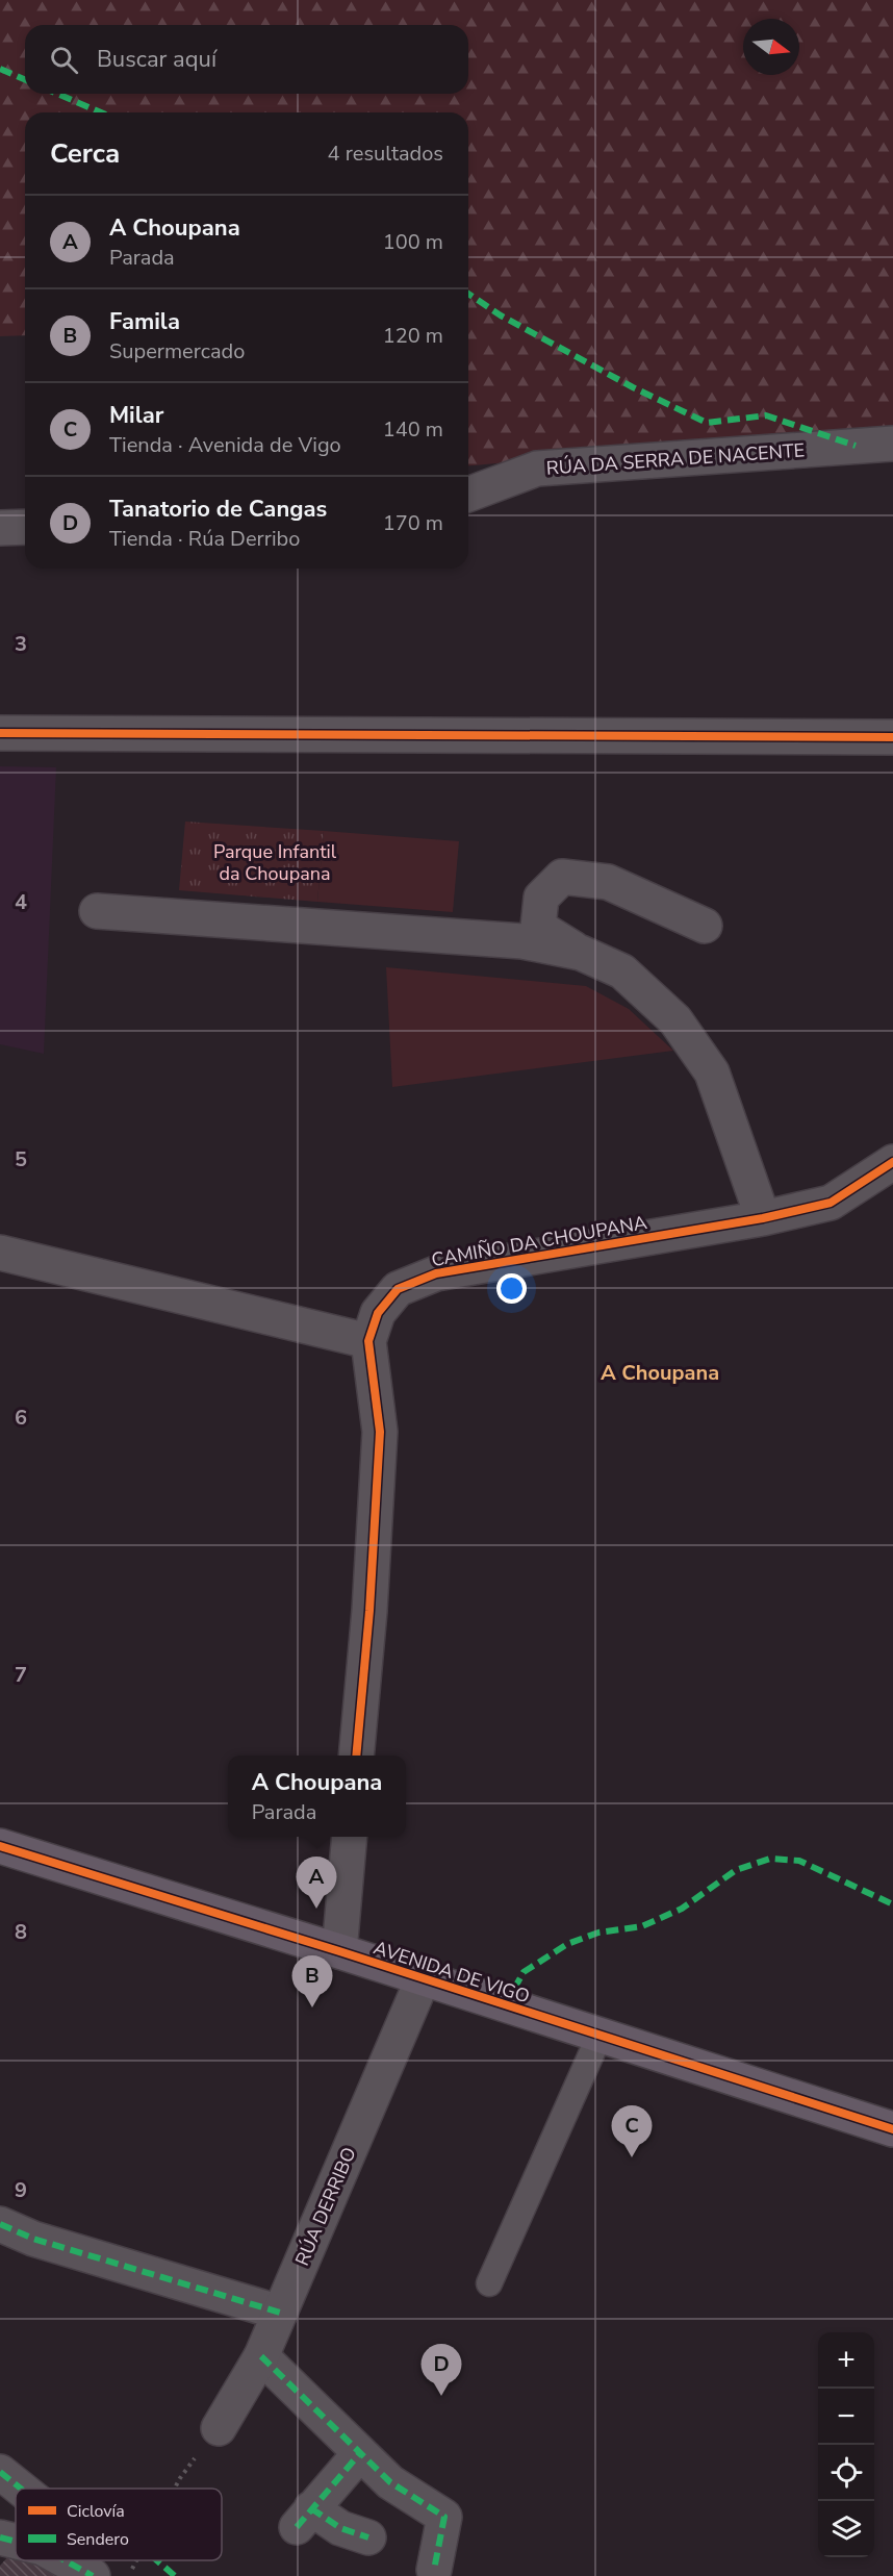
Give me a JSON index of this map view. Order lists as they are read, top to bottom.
{
  "streets": {
    "main road": ["AVENIDA DE VIGO"],
    "street": ["RÚA DA SERRA DE NACENTE", "CAMIÑO DA CHOUPANA", "RÚA DERRIBO"]
  },
  "crossings": [
    ["AVENIDA DE VIGO", "RÚA DERRIBO"]
  ],
  "districts": ["A Choupana"],
  "parks": ["Parque Infantil da Choupana"],
  "legend": ["Ciclovía", "Sendero"],
  "north": "right",
  "page": {
    "search": "Buscar aquí",
    "heading": ["Cerca", "4 resultados"],
    "list": [
      {
        "mark": "A",
        "name": "A Choupana",
        "note": "Parada",
        "value": "100 m"
      },
      {
        "mark": "B",
        "name": "Famila",
        "note": "Supermercado",
        "value": "120 m"
      },
      {
        "mark": "C",
        "name": "Milar",
        "note": "Tienda · Avenida de Vigo",
        "value": "140 m"
      },
      {
        "mark": "D",
        "name": "Tanatorio de Cangas",
        "note": "Tienda · Rúa Derribo",
        "value": "170 m"
      }
    ],
    "popup": ["A Choupana", "Parada"],
    "pins": [
      "A",
      "B",
      "C",
      "D"
    ],
    "map_buttons": ["+", "−"]
  },
  "grid": {
    "rows": [
      "3",
      "4",
      "5",
      "6",
      "7",
      "8",
      "9"
    ]
  }
}
